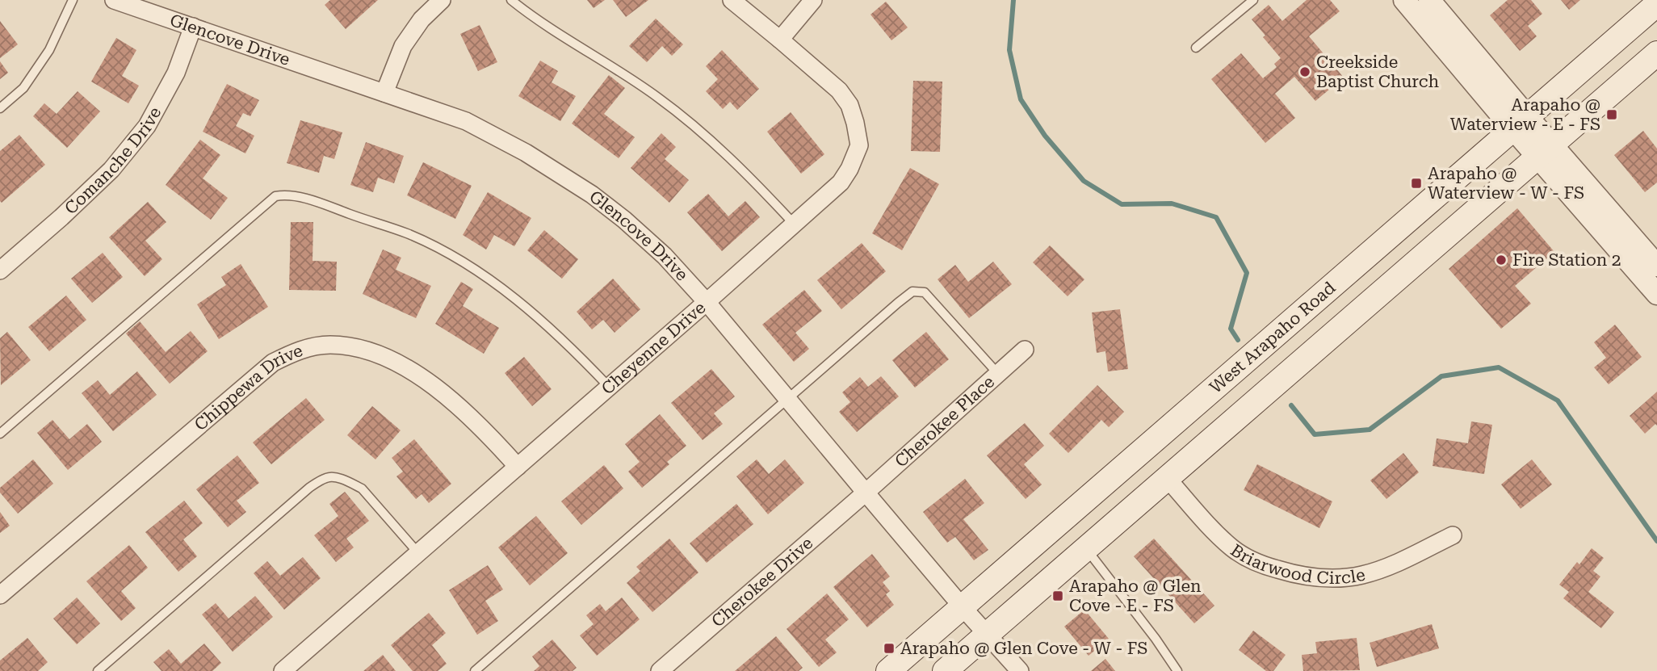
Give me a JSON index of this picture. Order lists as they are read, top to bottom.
{
  "streets": {
    "main road": ["West Arapaho Road"],
    "street": [
      "Glencove Drive",
      "Comanche Drive",
      "Cheyenne Drive",
      "Chippewa Drive",
      "Cherokee Place",
      "Briarwood Circle",
      "Cherokee Drive"
    ]
  },
  "crossings": [
    ["Glencove Drive", "Comanche Drive"],
    ["Glencove Drive", "West Arapaho Road"],
    ["Glencove Drive", "Cheyenne Drive"],
    ["Glencove Drive", "Cherokee Place"],
    ["Glencove Drive", "Cherokee Drive"],
    ["Cheyenne Drive", "Chippewa Drive"],
    ["Cherokee Place", "Cherokee Drive"]
  ],
  "places": {
    "other": ["Creekside Baptist Church", "Fire Station 2"],
    "transit": [
      "Arapaho @ Waterview - E - FS",
      "Arapaho @ Waterview - W - FS",
      "Arapaho @ Glen Cove - E - FS",
      "Arapaho @ Glen Cove - W - FS"
    ]
  }
}
